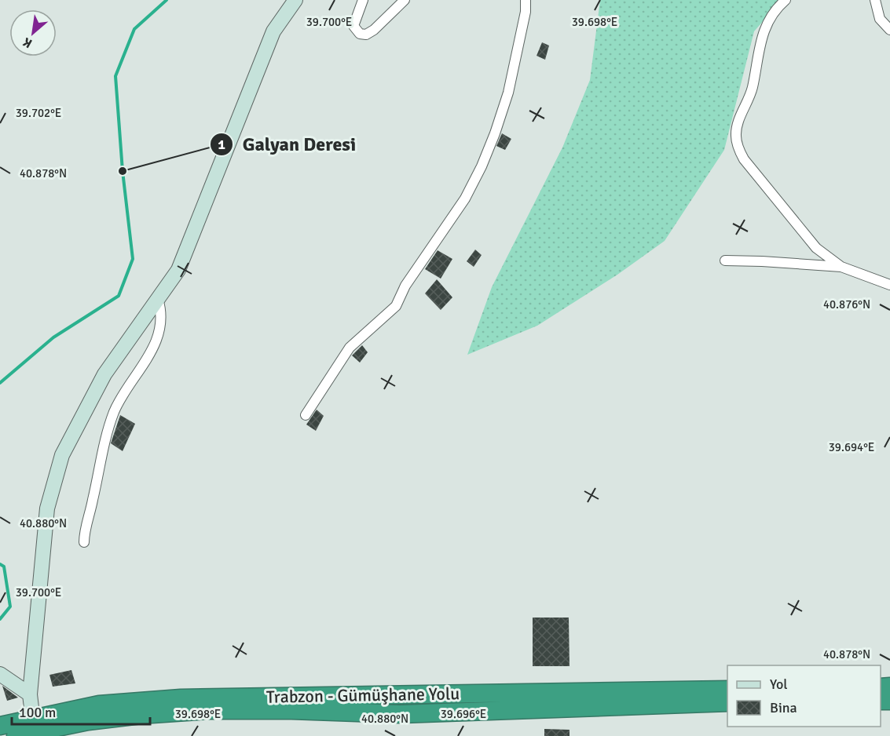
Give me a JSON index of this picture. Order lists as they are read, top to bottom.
{
  "streets": {
    "highway": ["Trabzon - Gümüşhane Yolu"]
  },
  "places": ["Galyan Deresi"],
  "legend": ["Yol", "Bina"],
  "scale_bar": "100 m",
  "north": "bottom left",
  "coordinates": [
    "39.700°E",
    "39.698°E",
    "39.702°E",
    "40.878°N",
    "40.876°N",
    "39.694°E",
    "40.880°N",
    "39.696°E"
  ]
}
